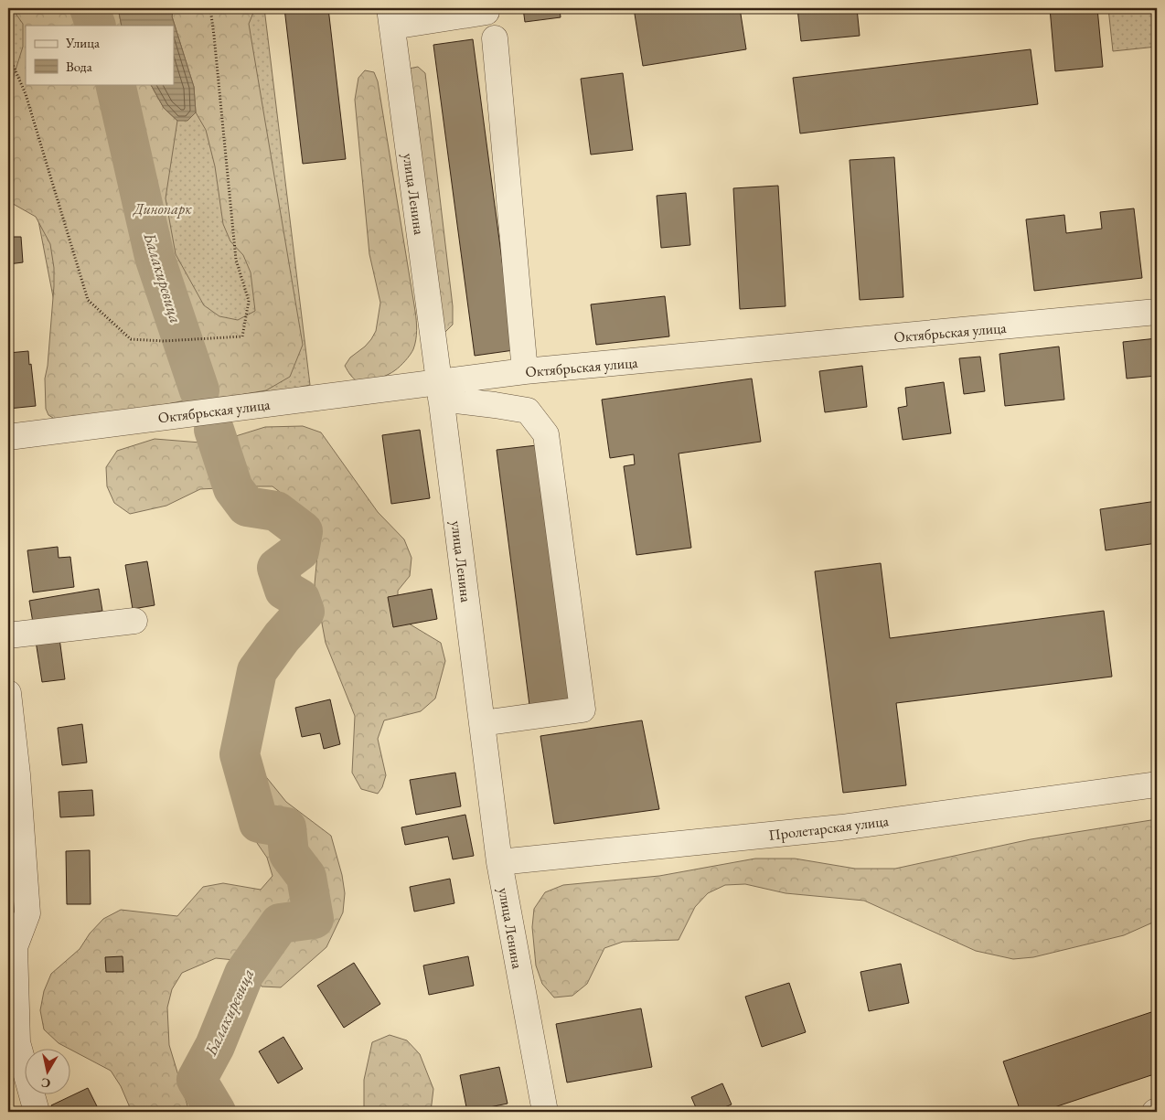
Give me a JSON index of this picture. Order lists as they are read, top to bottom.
{
  "streets": {
    "street": ["улица Ленина", "Октябрьская улица", "Пролетарская улица"]
  },
  "crossings": [
    ["улица Ленина", "Октябрьская улица"],
    ["улица Ленина", "Пролетарская улица"]
  ],
  "water": ["Балакиревица"],
  "parks": ["Динопарк"],
  "legend": ["Улица", "Вода"],
  "north": "bottom"
}
